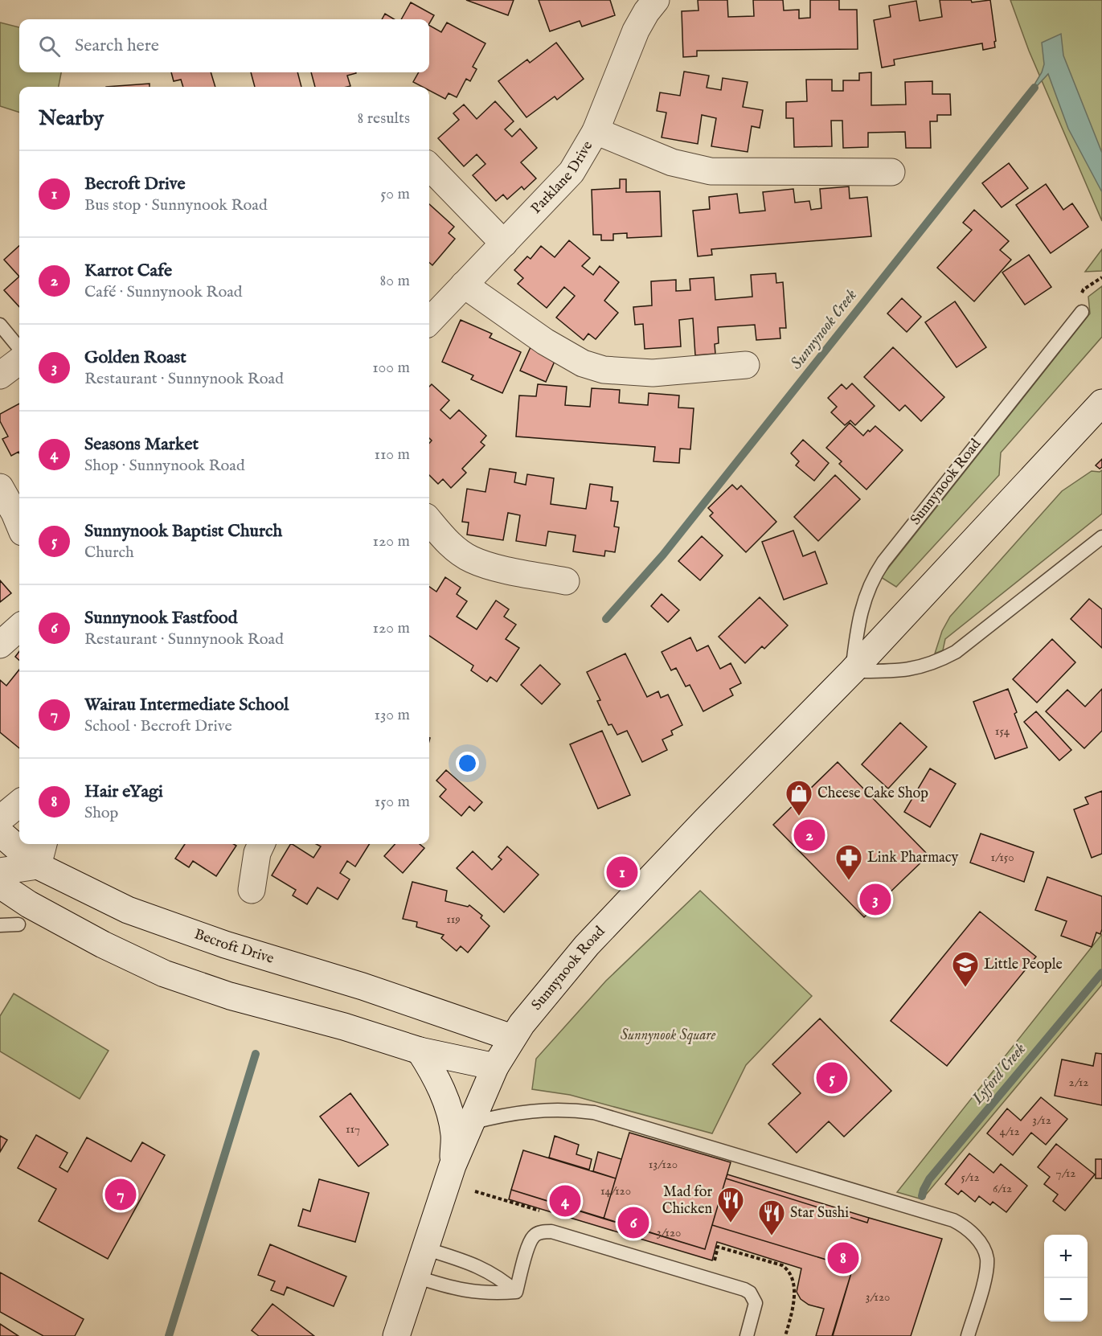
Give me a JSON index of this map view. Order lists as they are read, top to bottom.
{
  "streets": {
    "street": ["Parklane Drive", "Sunnynook Road", "Becroft Drive"]
  },
  "crossings": [
    ["Sunnynook Road", "Becroft Drive"]
  ],
  "water": ["Sunnynook Creek", "Lyford Creek"],
  "parks": ["Sunnynook Square"],
  "places": {
    "shop": ["Cheese Cake Shop"],
    "pharmacy": ["Link Pharmacy"],
    "school or university": ["Little People"],
    "restaurant": ["Mad for Chicken", "Star Sushi"]
  },
  "house_numbers": [
    "154",
    "1/150",
    "119",
    "2/12",
    "3/12",
    "117",
    "4/12",
    "13/120",
    "7/12",
    "5/12",
    "6/12",
    "14/120",
    "3/120",
    "3/120"
  ],
  "page": {
    "search": "Search here",
    "heading": ["Nearby", "8 results"],
    "list": [
      {
        "mark": "1",
        "name": "Becroft Drive",
        "note": "Bus stop · Sunnynook Road",
        "value": "50 m"
      },
      {
        "mark": "2",
        "name": "Karrot Cafe",
        "note": "Café · Sunnynook Road",
        "value": "80 m"
      },
      {
        "mark": "3",
        "name": "Golden Roast",
        "note": "Restaurant · Sunnynook Road",
        "value": "100 m"
      },
      {
        "mark": "4",
        "name": "Seasons Market",
        "note": "Shop · Sunnynook Road",
        "value": "110 m"
      },
      {
        "mark": "5",
        "name": "Sunnynook Baptist Church",
        "note": "Church",
        "value": "120 m"
      },
      {
        "mark": "6",
        "name": "Sunnynook Fastfood",
        "note": "Restaurant · Sunnynook Road",
        "value": "120 m"
      },
      {
        "mark": "7",
        "name": "Wairau Intermediate School",
        "note": "School · Becroft Drive",
        "value": "130 m"
      },
      {
        "mark": "8",
        "name": "Hair eYagi",
        "note": "Shop",
        "value": "150 m"
      }
    ],
    "pins": [
      "2",
      "1",
      "3",
      "5",
      "7",
      "4",
      "6",
      "8"
    ],
    "map_buttons": ["+", "−"]
  }
}
